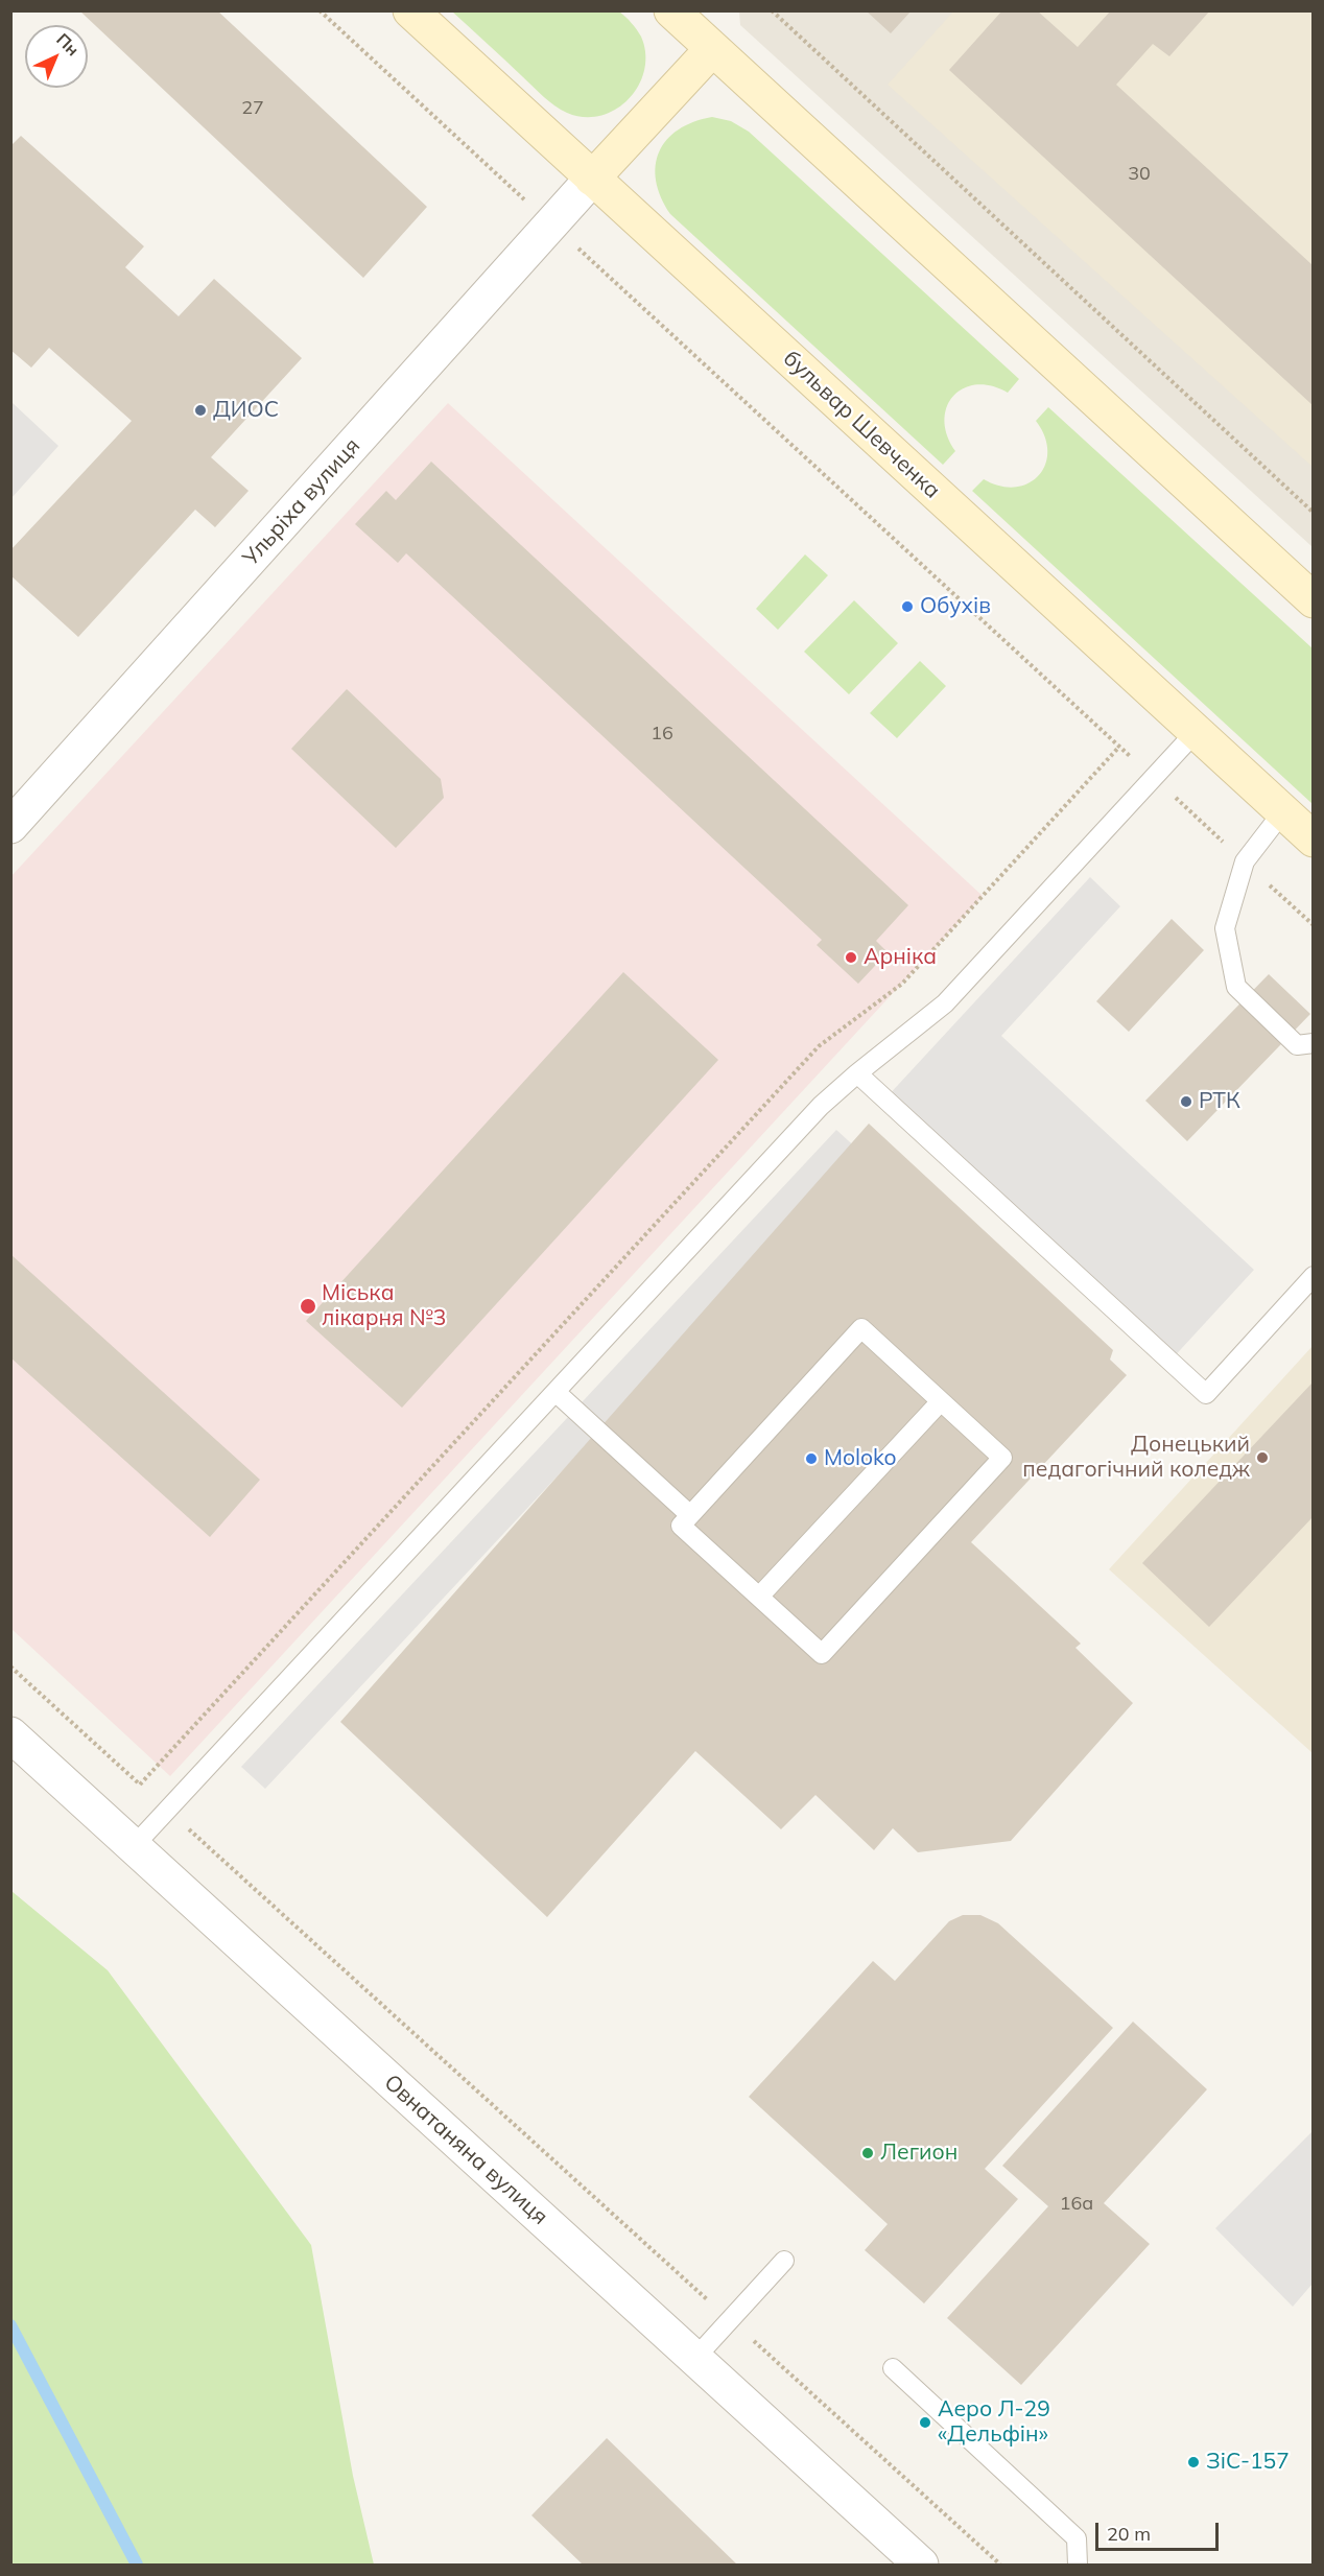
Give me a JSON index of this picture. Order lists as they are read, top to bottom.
{
  "streets": {
    "main road": ["бульвар Шевченка"],
    "street": ["Ульріха вулиця", "Овнатаняна вулиця"]
  },
  "crossings": [
    ["бульвар Шевченка", "Ульріха вулиця"]
  ],
  "places": [
    "ДИОС",
    "Обухів",
    "Арніка",
    "РТК",
    "Міська лікарня №3",
    "Донецький педагогічний коледж",
    "Moloko",
    "Легион",
    "Аеро Л-29 «Дельфін»",
    "ЗіС-157"
  ],
  "house_numbers": [
    "27",
    "30",
    "16",
    "16а"
  ],
  "scale_bar": "20 m",
  "north": "top right"
}
